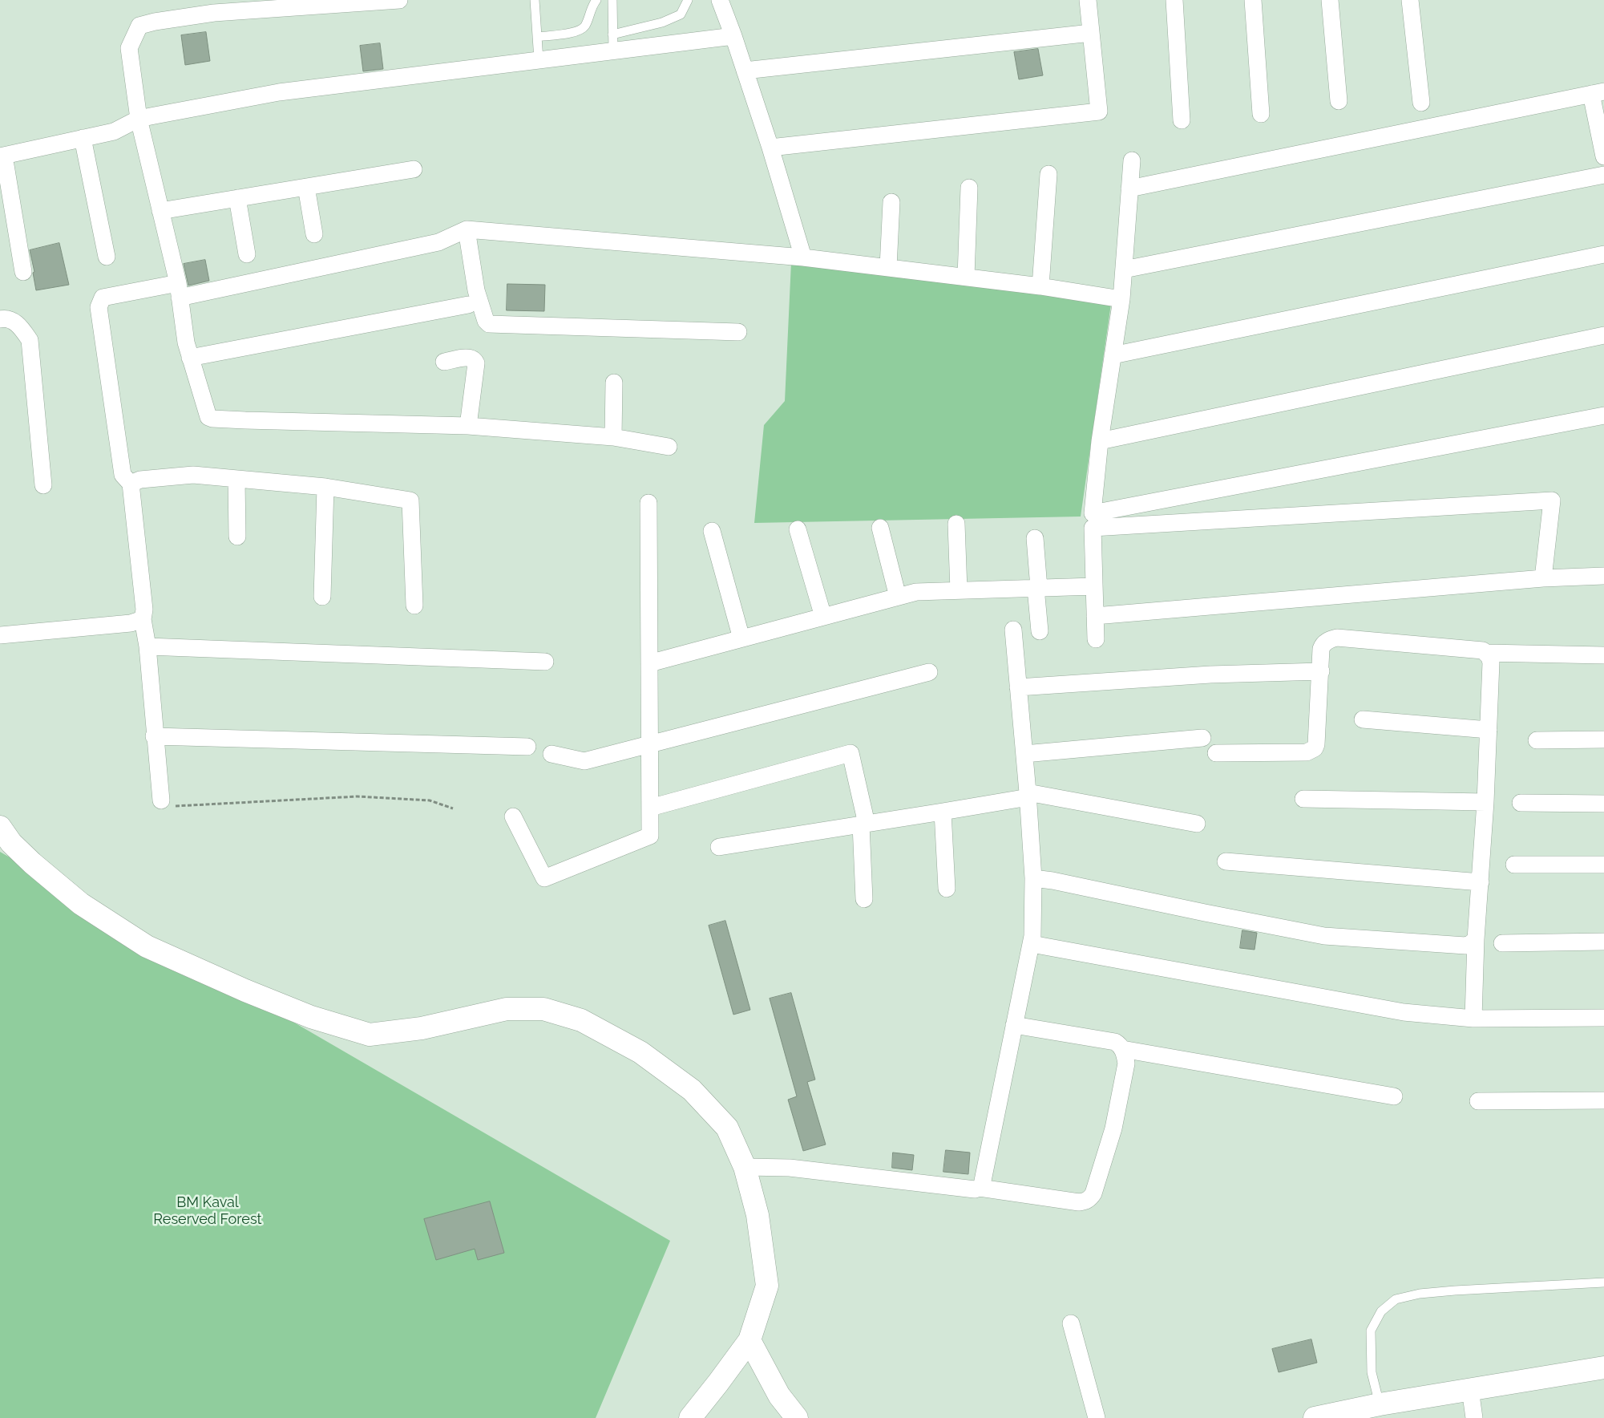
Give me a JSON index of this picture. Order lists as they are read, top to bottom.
{
  "parks": ["BM Kaval Reserved Forest"]
}
